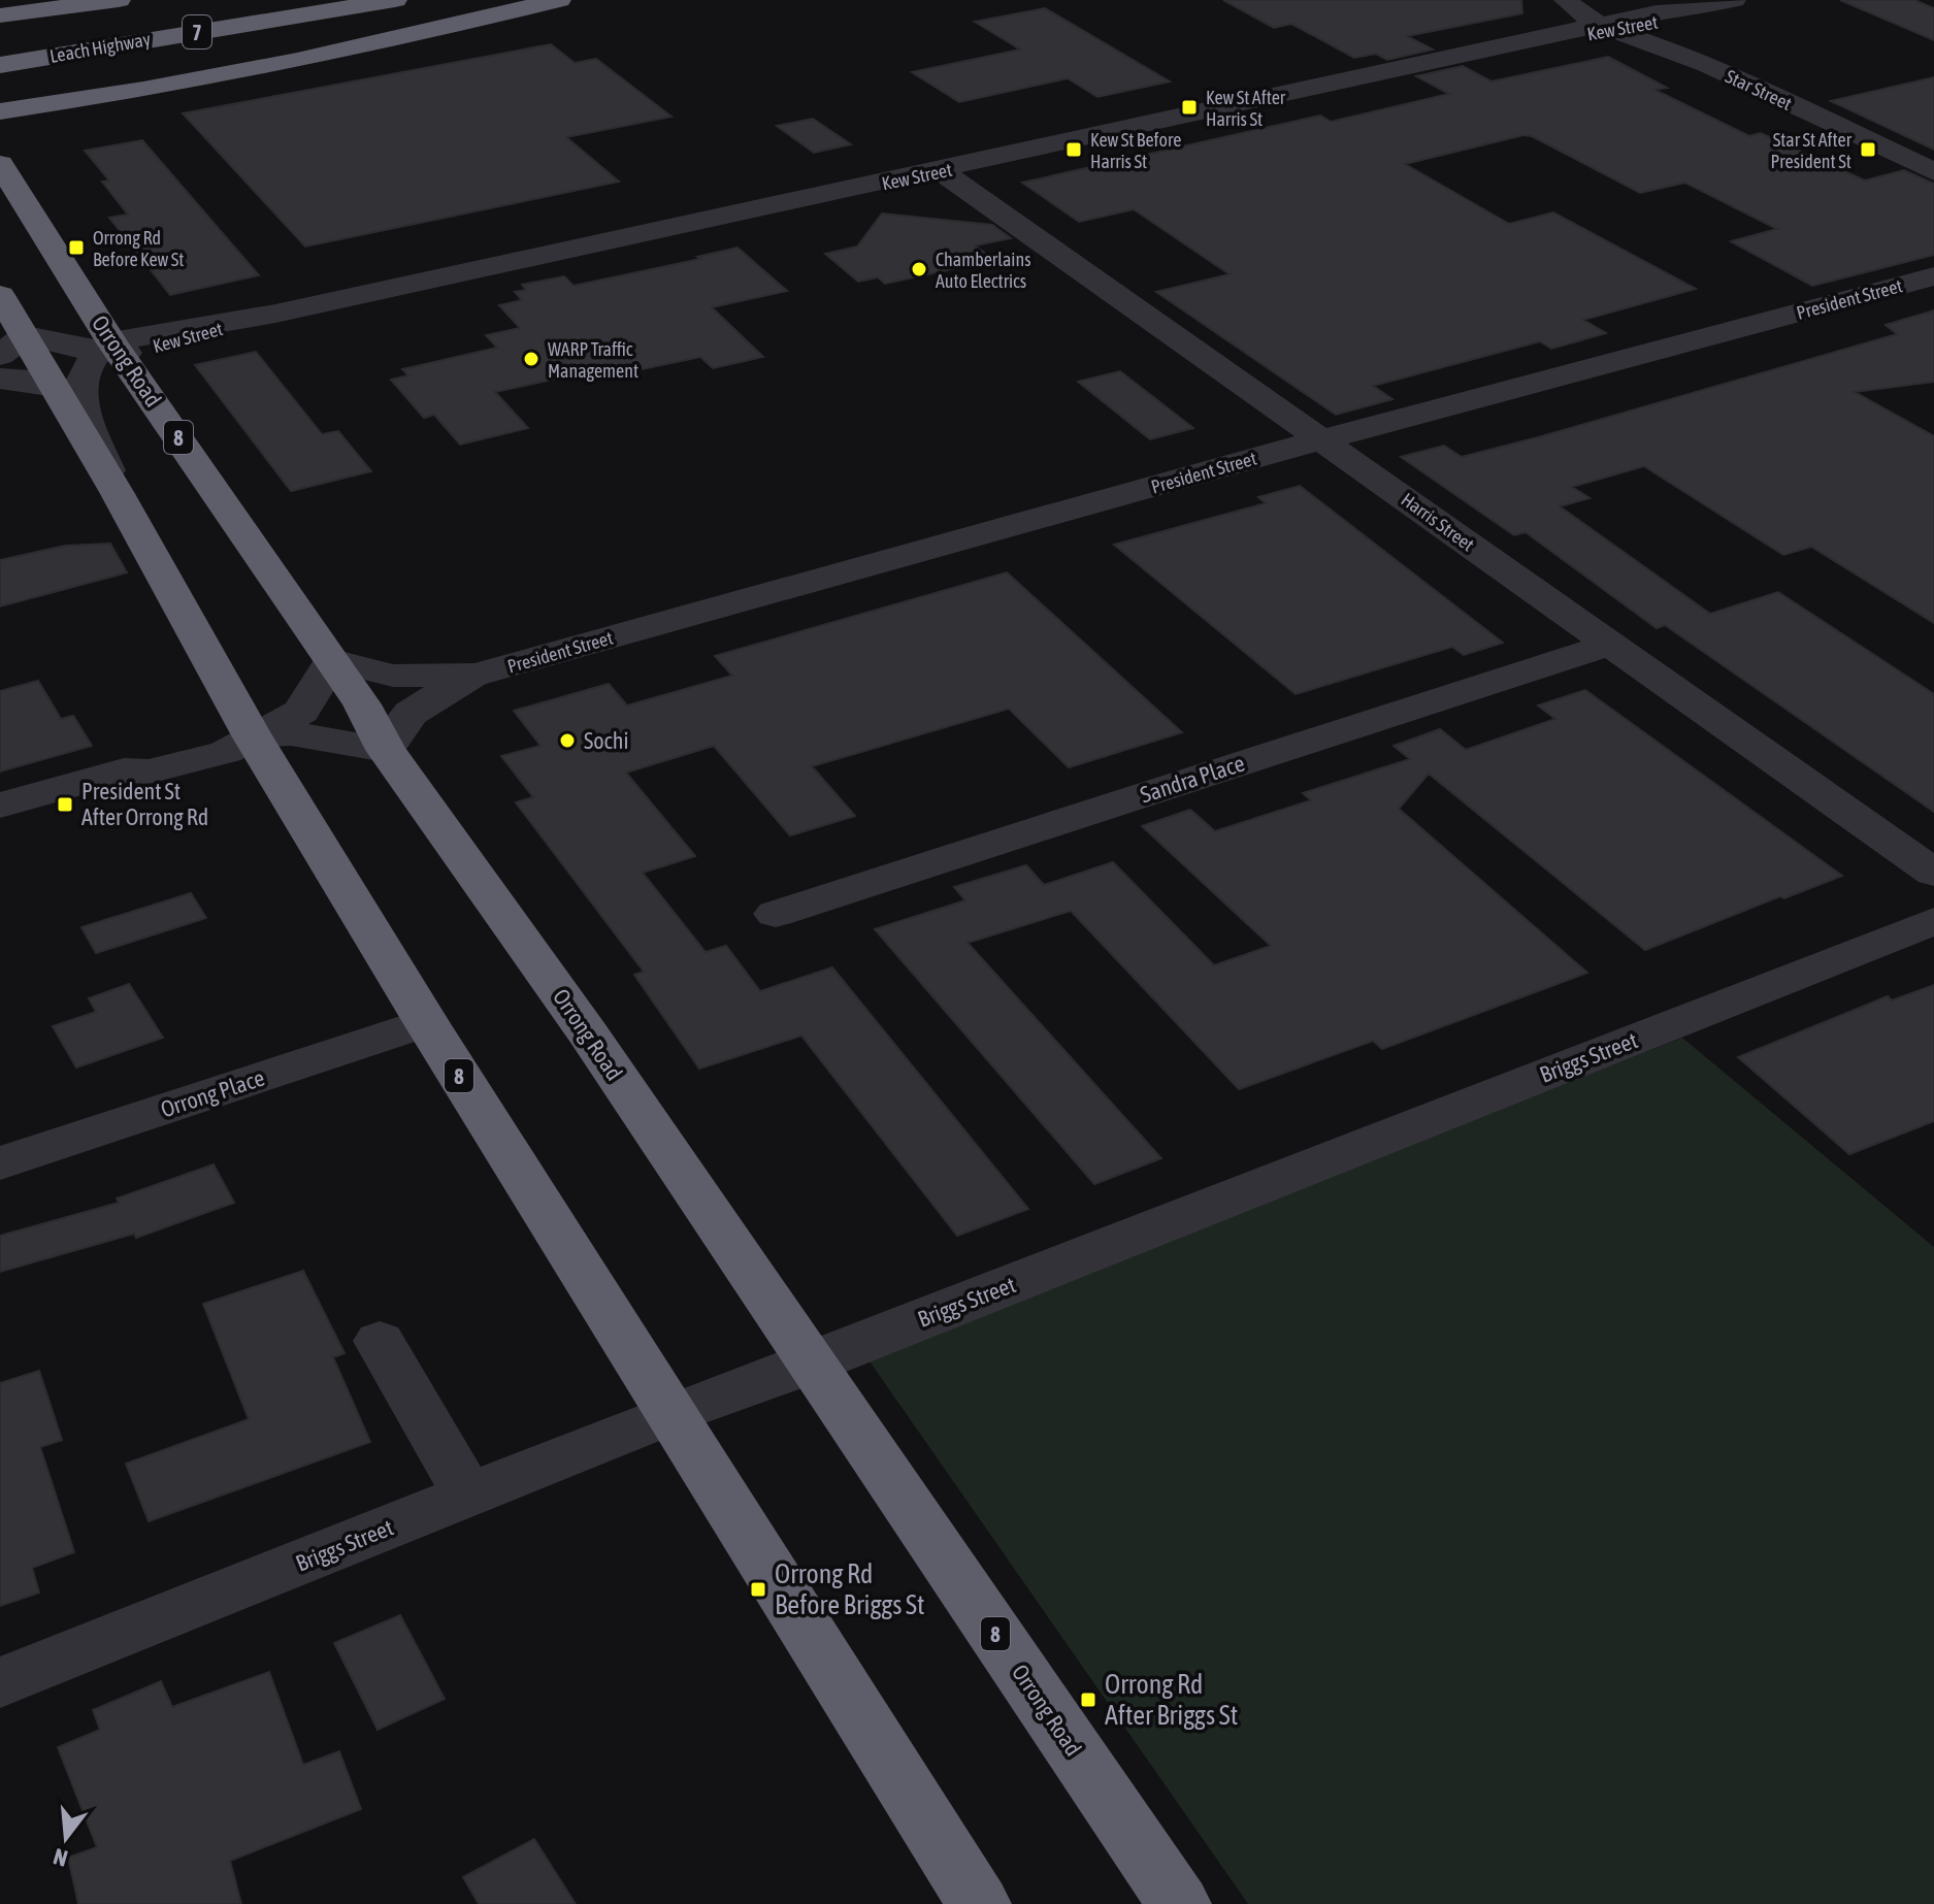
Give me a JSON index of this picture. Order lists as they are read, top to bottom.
{
  "streets": {
    "highway": [
      "7",
      "Leach Highway",
      "Orrong Road",
      "8"
    ],
    "street": [
      "Kew Street",
      "Star Street",
      "President Street",
      "Harris Street",
      "Sandra Place",
      "Briggs Street",
      "Orrong Place"
    ]
  },
  "crossings": [
    ["Kew Street", "Star Street"],
    ["Kew Street", "Orrong Road"],
    ["Kew Street", "8"],
    ["Kew Street", "Harris Street"],
    ["President Street", "Orrong Road"],
    ["President Street", "Harris Street"],
    ["Orrong Road", "Briggs Street"],
    ["8", "Briggs Street"],
    ["8", "Orrong Place"],
    ["Harris Street", "Sandra Place"]
  ],
  "places": {
    "transit": [
      "Kew St After Harris St",
      "Kew St Before Harris St",
      "Star St After President St",
      "Orrong Rd Before Kew St",
      "President St After Orrong Rd",
      "Orrong Rd Before Briggs St",
      "Orrong Rd After Briggs St"
    ],
    "other": ["Chamberlains Auto Electrics", "WARP Traffic Management", "Sochi"]
  },
  "north": "bottom"
}
